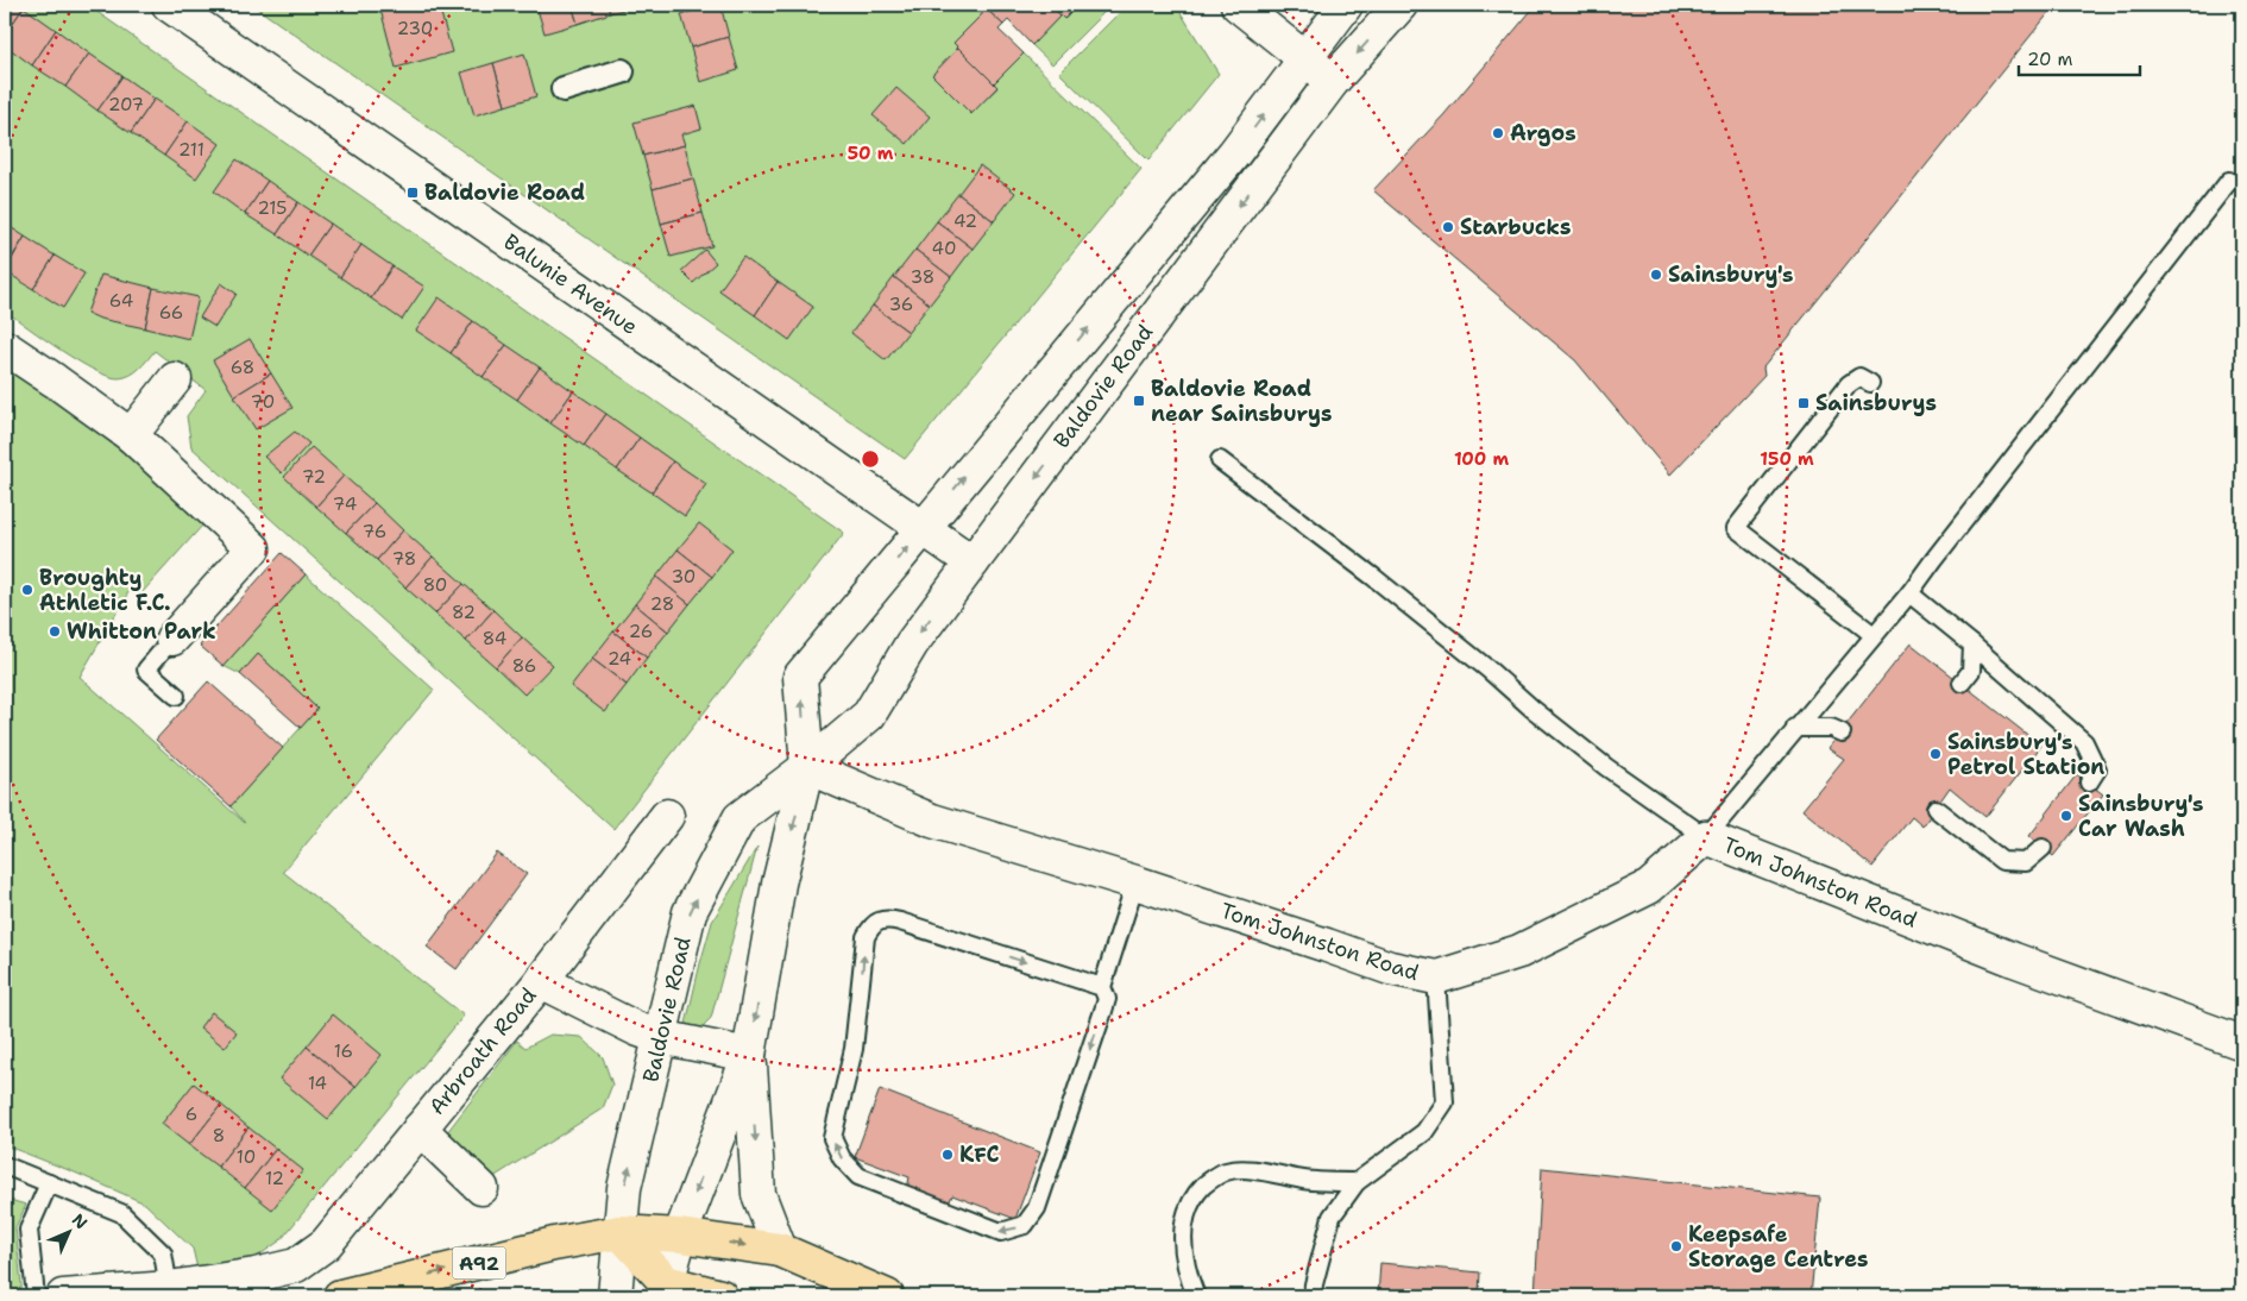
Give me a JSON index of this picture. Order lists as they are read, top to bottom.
{
  "streets": {
    "main road": ["A92"],
    "street": [
      "Balunie Avenue",
      "Baldovie Road",
      "Tom Johnston Road",
      "Arbroath Road"
    ]
  },
  "crossings": [
    ["Balunie Avenue", "Baldovie Road"],
    ["Baldovie Road", "Tom Johnston Road"],
    ["Baldovie Road", "Arbroath Road"],
    ["Baldovie Road", "A92"]
  ],
  "places": {
    "other": [
      "Argos",
      "Starbucks",
      "Sainsbury's",
      "Broughty Athletic F.C.",
      "Whitton Park",
      "Sainsbury's Petrol Station",
      "Sainsbury's Car Wash",
      "KFC",
      "Keepsafe Storage Centres"
    ],
    "transit": ["Baldovie Road", "Baldovie Road near Sainsburys", "Sainsburys"]
  },
  "house_numbers": [
    "230",
    "207",
    "211",
    "215",
    "42",
    "40",
    "38",
    "64",
    "36",
    "66",
    "68",
    "70",
    "72",
    "74",
    "76",
    "78",
    "30",
    "80",
    "28",
    "82",
    "26",
    "84",
    "24",
    "86",
    "16",
    "14",
    "6",
    "8",
    "10",
    "12"
  ],
  "scale_bar": "20 m",
  "north": "top right",
  "rings": ["50 m", "100 m", "150 m"]
}
